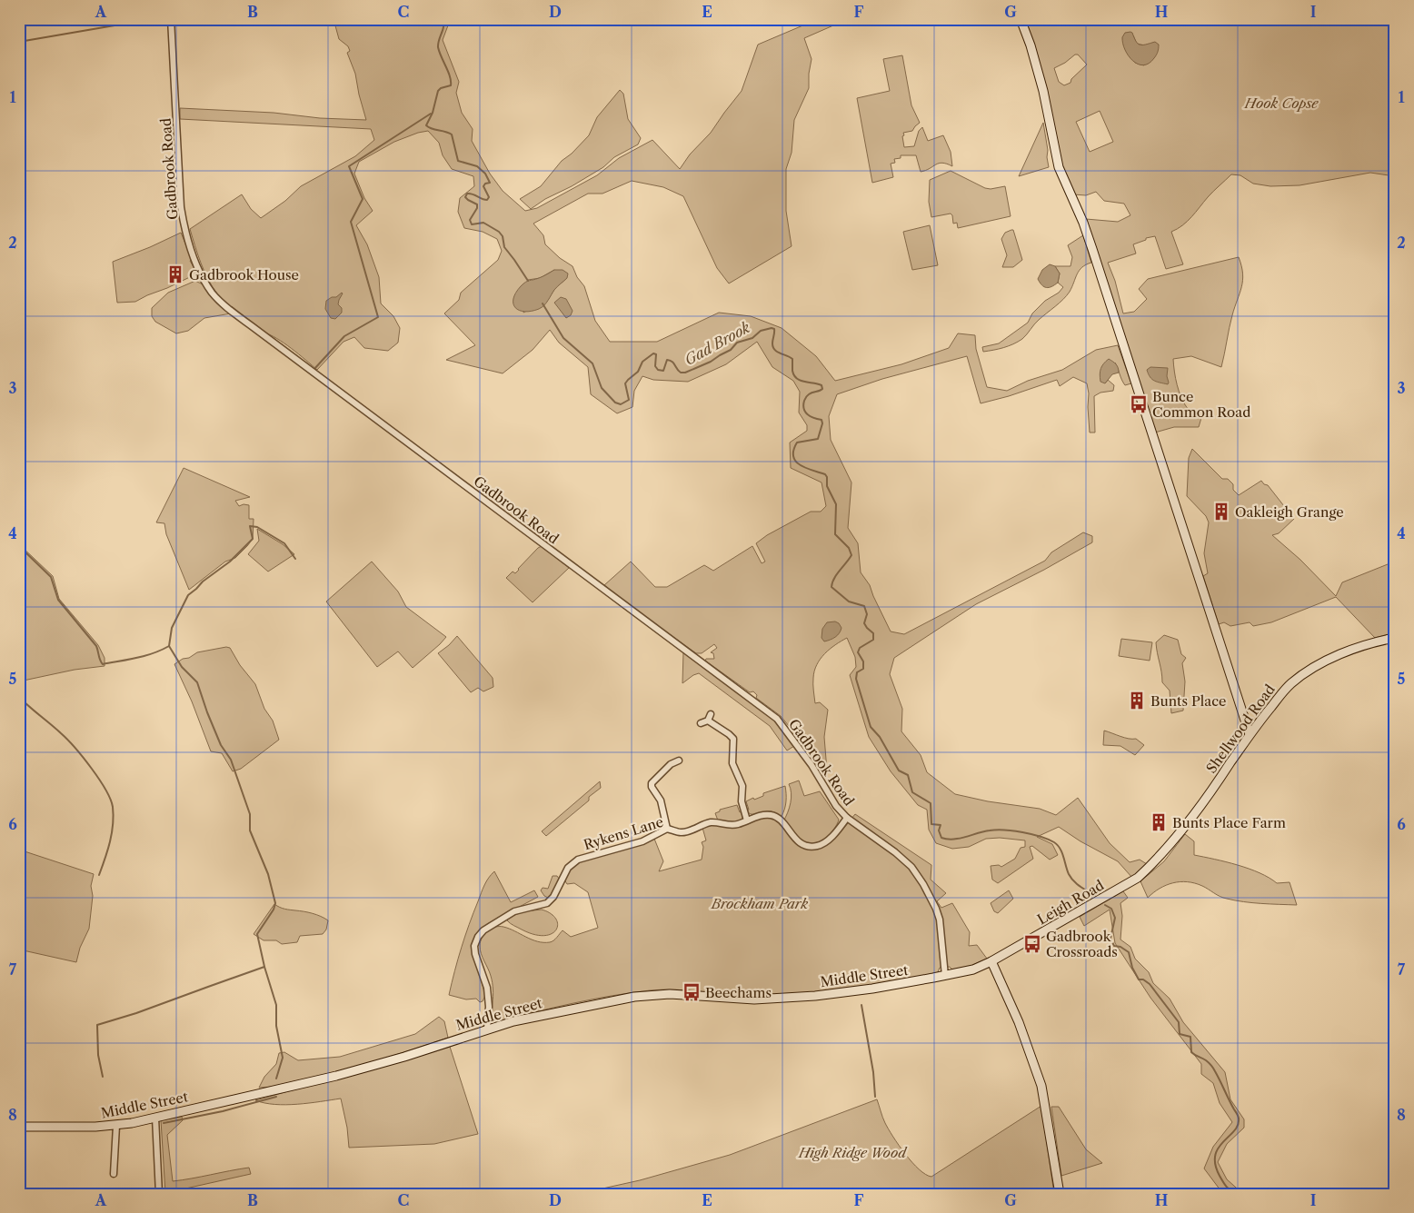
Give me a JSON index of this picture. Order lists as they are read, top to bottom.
{
  "streets": {
    "street": [
      "Gadbrook Road",
      "Shellwood Road",
      "Rykens Lane",
      "Leigh Road",
      "Middle Street"
    ]
  },
  "crossings": [
    ["Gadbrook Road", "Rykens Lane"],
    ["Gadbrook Road", "Middle Street"],
    ["Shellwood Road", "Leigh Road"],
    ["Rykens Lane", "Middle Street"],
    ["Leigh Road", "Middle Street"]
  ],
  "water": ["Gad Brook"],
  "parks": ["Hook Copse", "Brockham Park", "High Ridge Wood"],
  "places": {
    "building": [
      "Gadbrook House",
      "Oakleigh Grange",
      "Bunts Place",
      "Bunts Place Farm"
    ],
    "bus stop": ["Bunce Common Road", "Gadbrook Crossroads", "Beechams"]
  },
  "grid": {
    "columns": [
      "A",
      "B",
      "C",
      "D",
      "E",
      "F",
      "G",
      "H",
      "I"
    ],
    "rows": [
      "1",
      "2",
      "3",
      "4",
      "5",
      "6",
      "7",
      "8"
    ]
  }
}
